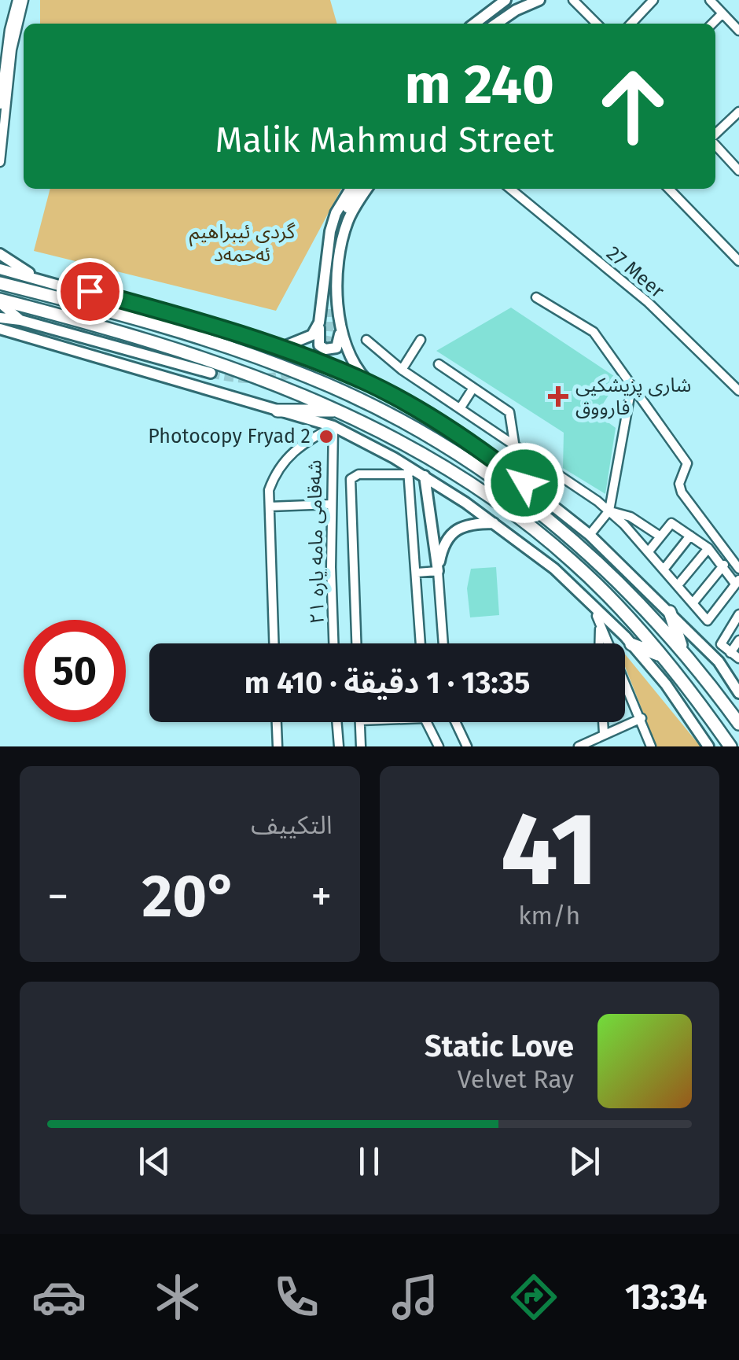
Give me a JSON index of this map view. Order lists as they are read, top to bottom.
{
  "streets": {
    "street": ["27 Meer", "شەقامی مامە یارە ٢١"]
  },
  "parks": ["گردی ئیبراھیم ئەحمەد"],
  "places": {
    "health": ["شاری پزیشکیی فارووق"],
    "other": ["Photocopy Fryad 2"]
  },
  "page": {
    "turn": ["240 m", "Malik Mahmud Street"],
    "limit": "50",
    "trip": "13:35 · 1 دقيقة · 410 m",
    "tile": [
      ["41", "km/h"],
      "التكييف"
    ],
    "heat": ["−", "20°", "+"],
    "song": ["Static Love", "Velvet Ray"],
    "tabs": "13:34"
  }
}
